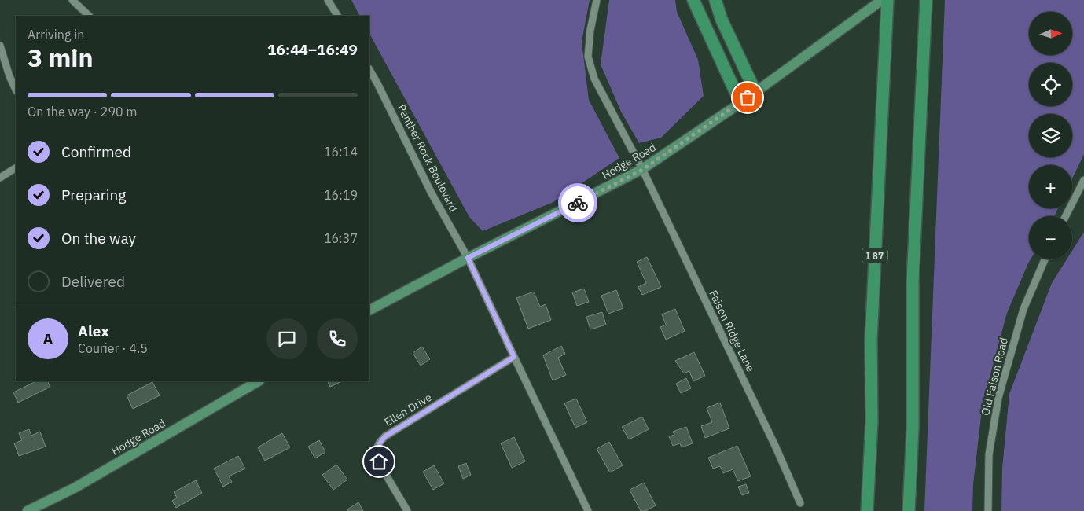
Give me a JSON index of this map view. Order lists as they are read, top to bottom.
{
  "streets": {
    "highway": ["I 87"],
    "main road": ["Hodge Road"],
    "street": [
      "Panther Rock Boulevard",
      "Faison Ridge Lane",
      "Old Faison Road",
      "Ellen Drive"
    ]
  },
  "crossings": [
    ["Panther Rock Boulevard", "Hodge Road"],
    ["Hodge Road", "Faison Ridge Lane"]
  ],
  "north": "right",
  "page": {
    "map_buttons": ["+", "−"],
    "heading": ["3 min", "Arriving in", "16:44–16:49"],
    "panel": ["Alex", "Courier · 4.5"],
    "bar": "On the way · 290 m",
    "list": [
      ["Confirmed", "16:14"],
      ["Preparing", "16:19"],
      ["On the way", "16:37"],
      "Delivered"
    ],
    "round": "A"
  }
}
